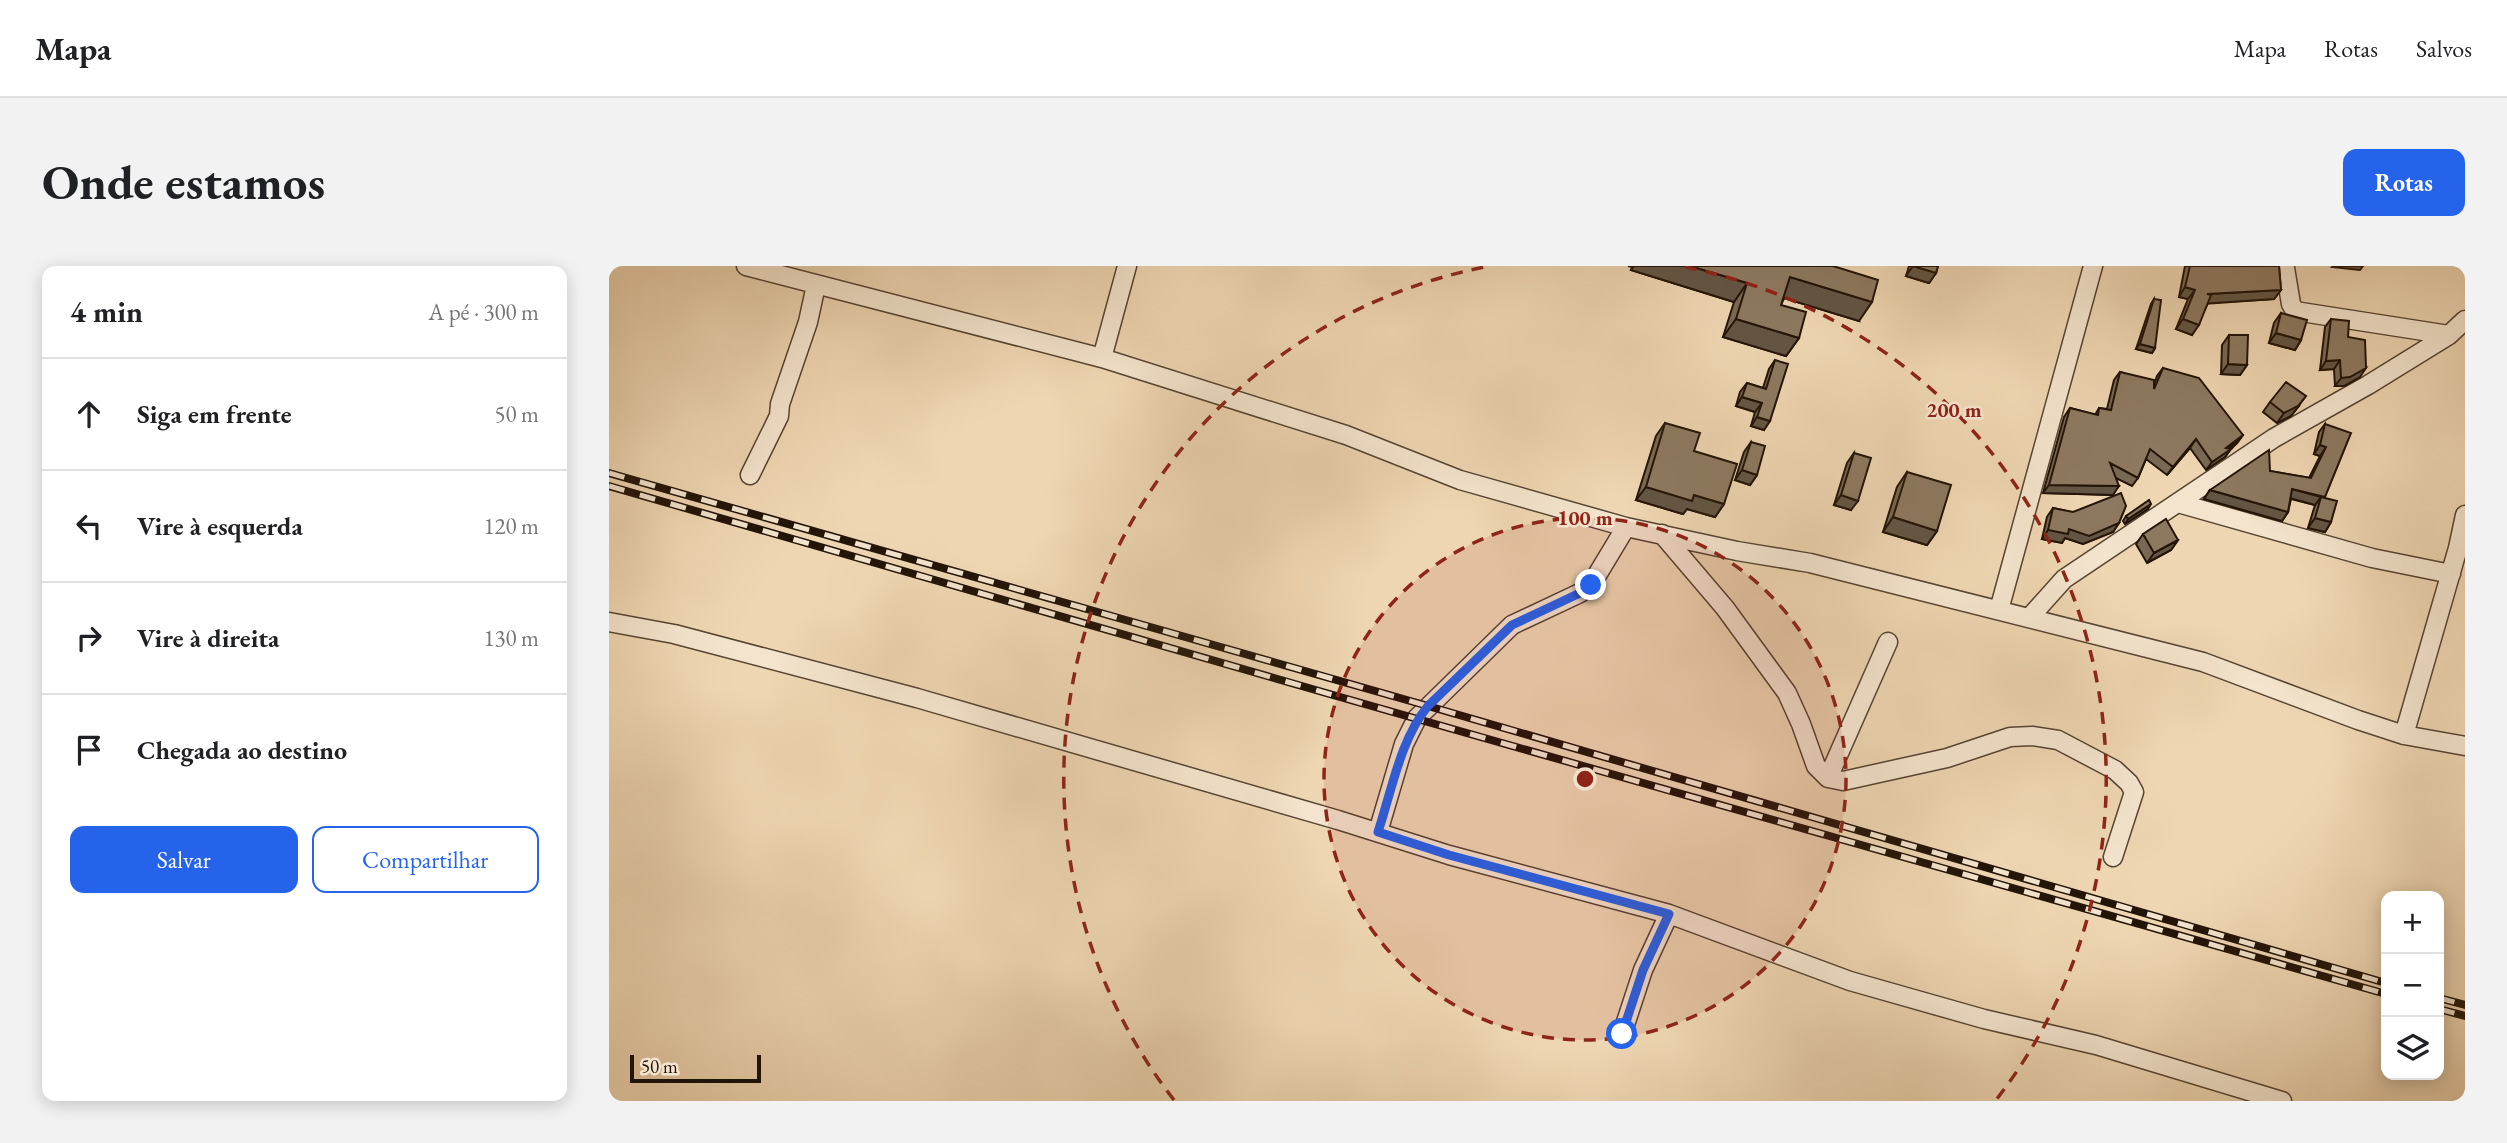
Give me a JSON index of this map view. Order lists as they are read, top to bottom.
{
  "scale_bar": "50 m",
  "page": {
    "header": "Mapa",
    "nav": ["Mapa", "Rotas", "Salvos"],
    "buttons": [
      "Rotas",
      ["Salvar", "Compartilhar"]
    ],
    "title": "Onde estamos",
    "heading": ["4 min", "A pé · 300 m"],
    "list": [
      ["Siga em frente", "50 m"],
      ["Vire à esquerda", "120 m"],
      ["Vire à direita", "130 m"],
      "Chegada ao destino"
    ],
    "map_buttons": ["+", "−"],
    "scale": "50 m"
  },
  "rings": ["200 m", "100 m"]
}
